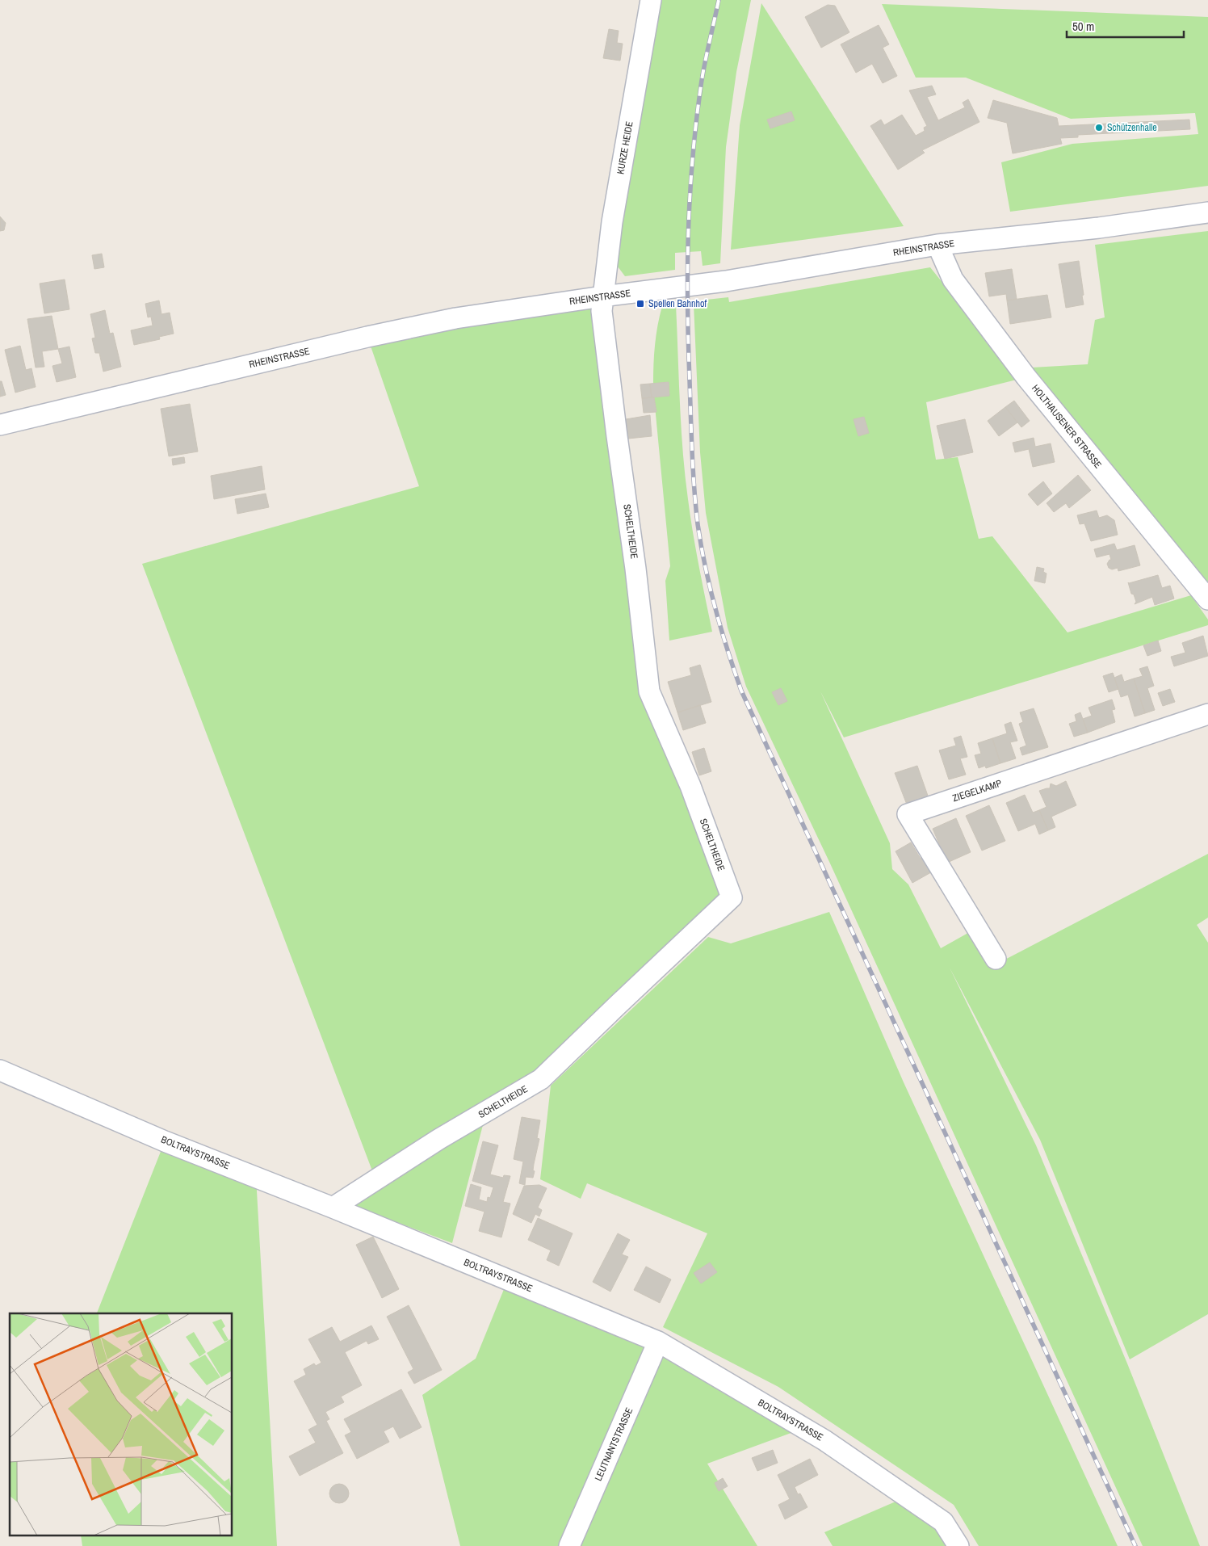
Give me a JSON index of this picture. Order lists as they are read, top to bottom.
{
  "streets": {
    "street": [
      "KURZE HEIDE",
      "RHEINSTRASSE",
      "HOLTHAUSENER STRASSE",
      "SCHELTHEIDE",
      "ZIEGELKAMP",
      "BOLTRAYSTRASSE",
      "LEUTNANTSTRASSE"
    ]
  },
  "crossings": [
    ["KURZE HEIDE", "RHEINSTRASSE"],
    ["KURZE HEIDE", "SCHELTHEIDE"],
    ["RHEINSTRASSE", "HOLTHAUSENER STRASSE"],
    ["RHEINSTRASSE", "SCHELTHEIDE"],
    ["SCHELTHEIDE", "BOLTRAYSTRASSE"],
    ["BOLTRAYSTRASSE", "LEUTNANTSTRASSE"]
  ],
  "places": {
    "other": ["Schützenhalle"],
    "transit": ["Spellen Bahnhof"]
  },
  "scale_bar": "50 m"
}
